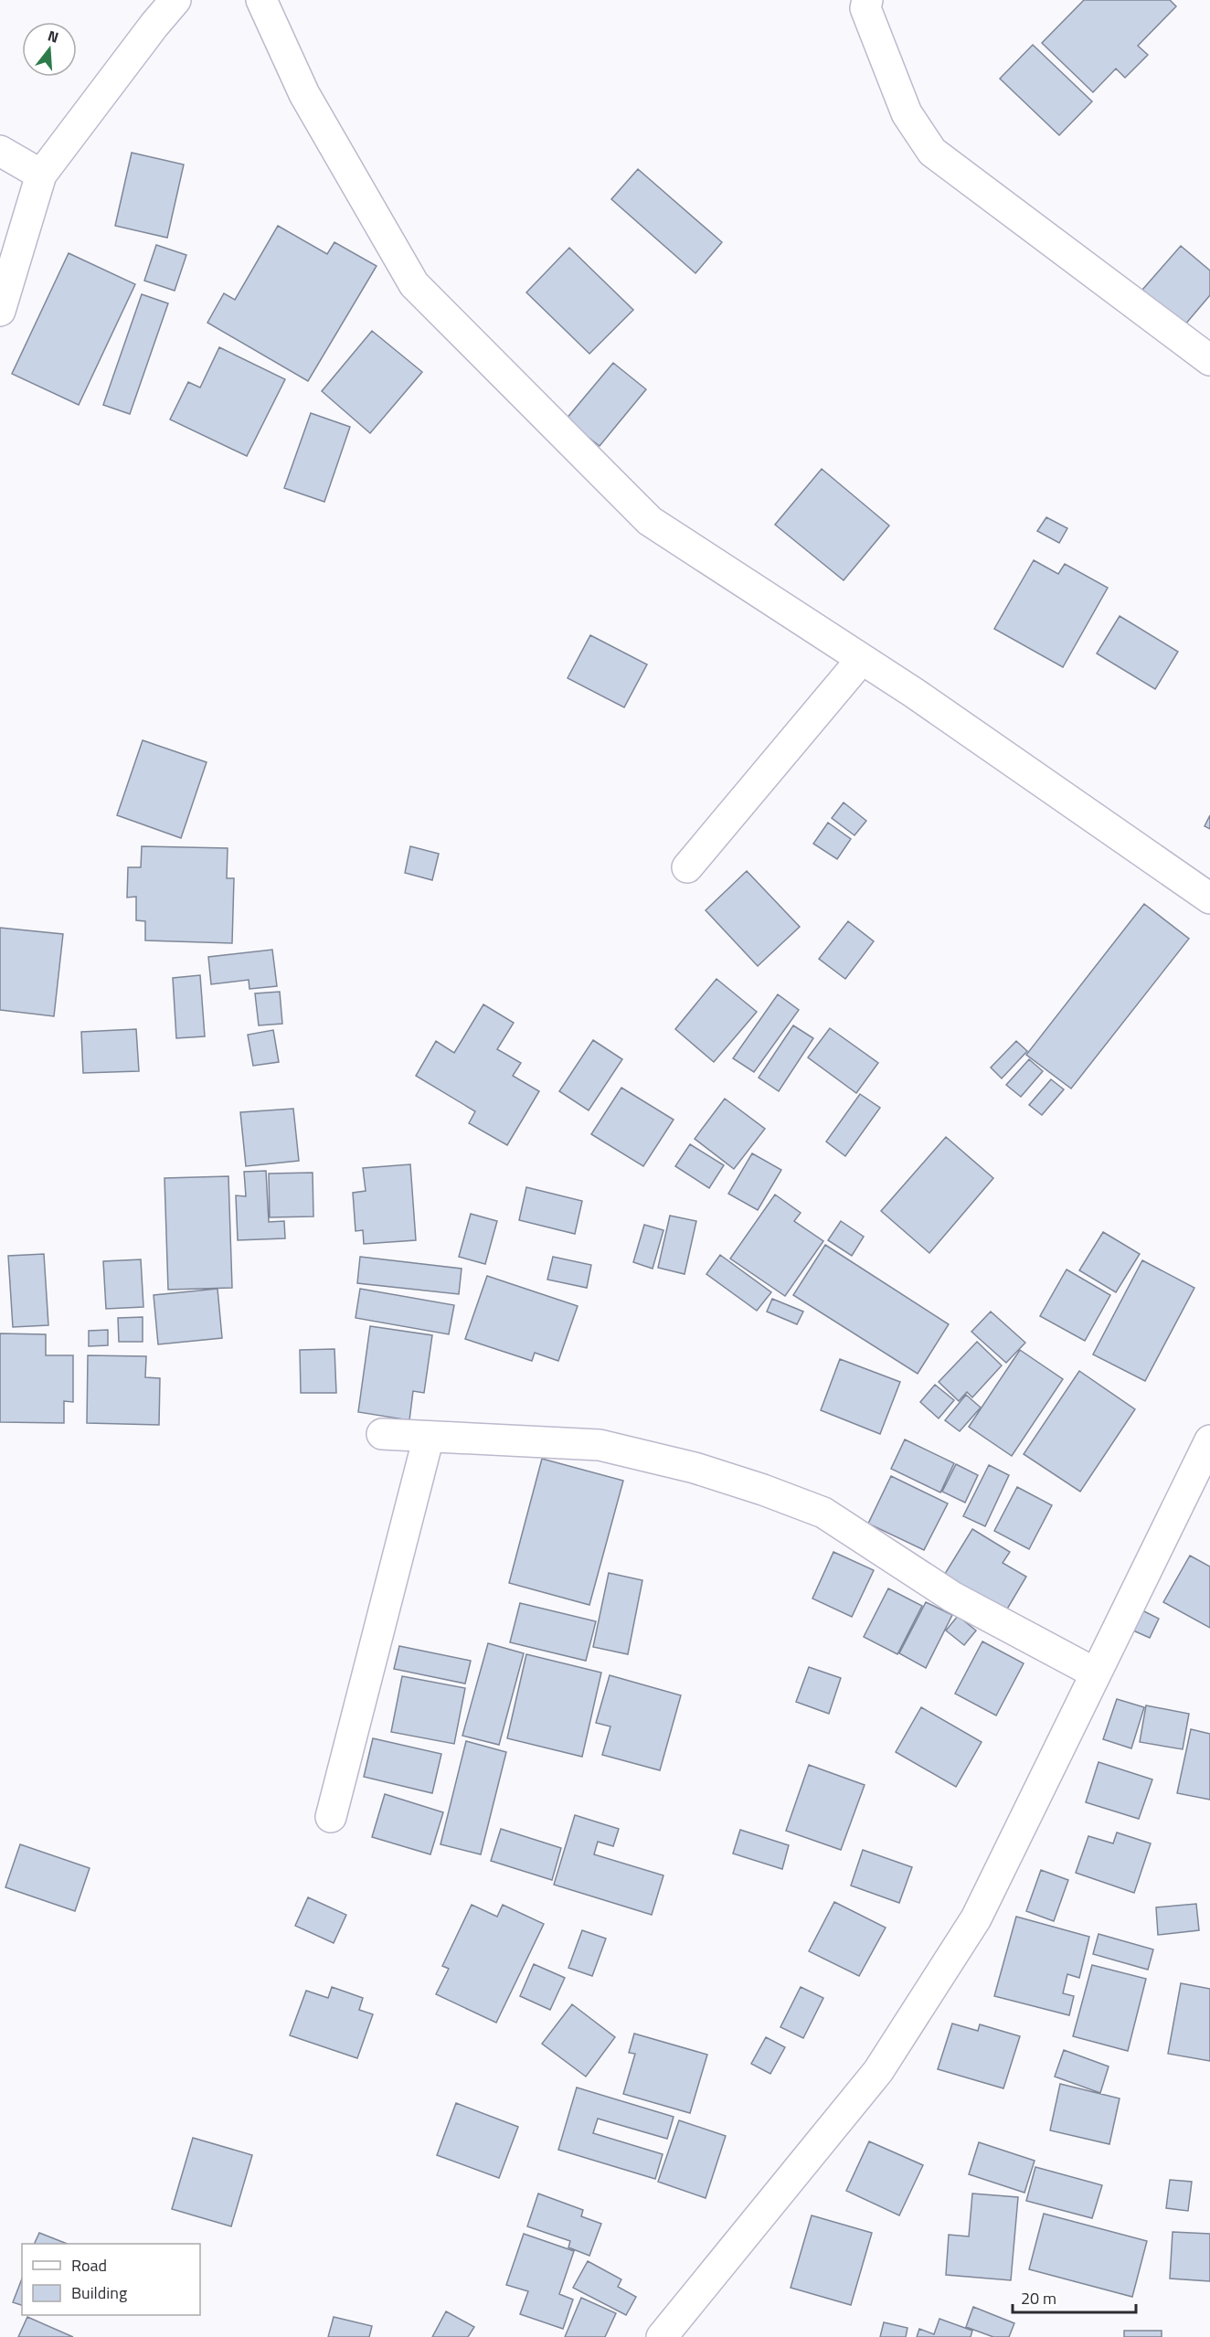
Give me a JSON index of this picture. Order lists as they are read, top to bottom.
{
  "legend": ["Road", "Building"],
  "scale_bar": "20 m",
  "north": "top"
}
